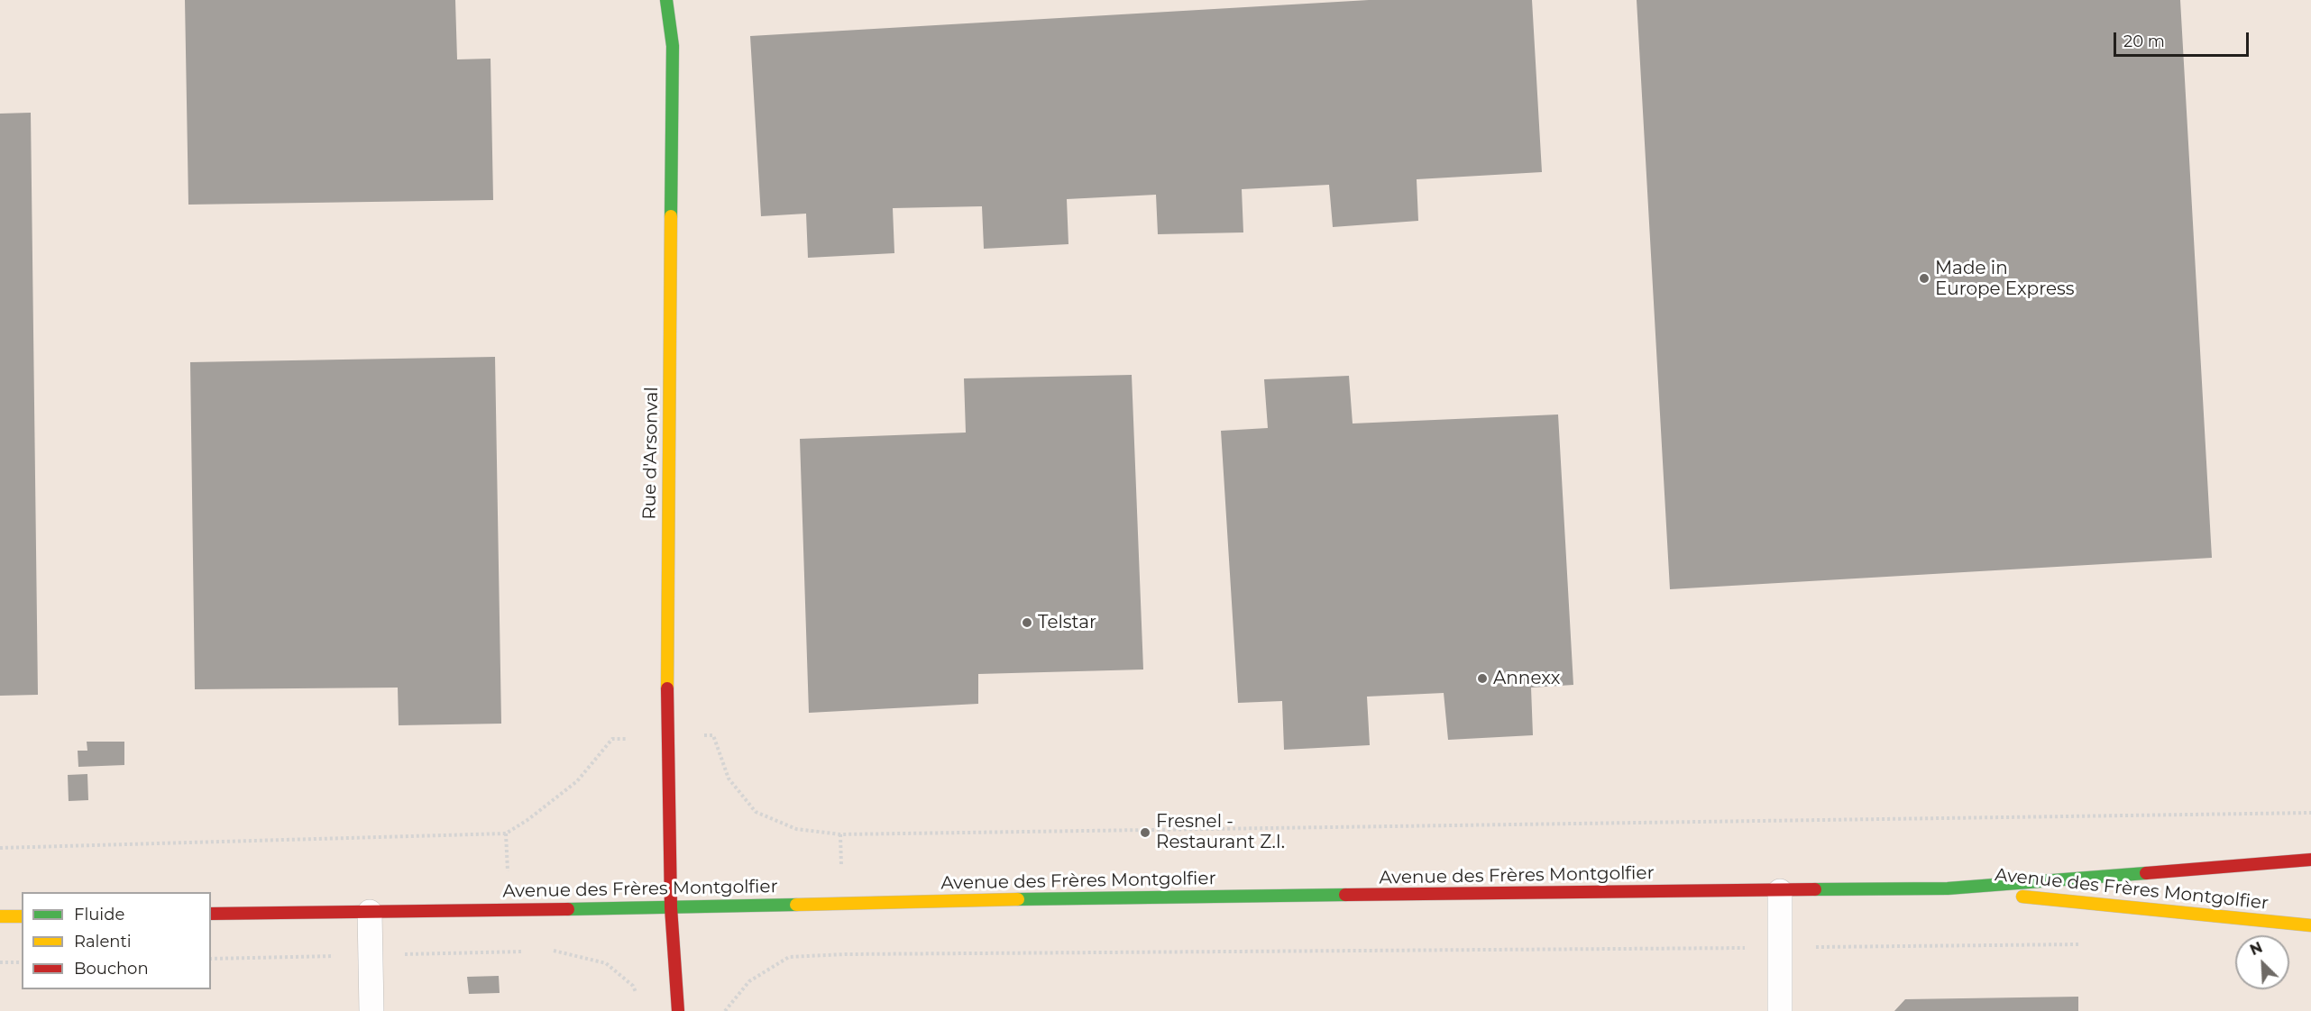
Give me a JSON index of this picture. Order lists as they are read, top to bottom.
{
  "streets": {
    "street": ["Rue d'Arsonval", "Avenue des Frères Montgolfier"]
  },
  "crossings": [
    ["Rue d'Arsonval", "Avenue des Frères Montgolfier"]
  ],
  "places": [
    "Made in Europe Express",
    "Telstar",
    "Annexx",
    "Fresnel - Restaurant Z.I."
  ],
  "legend": ["Fluide", "Ralenti", "Bouchon"],
  "scale_bar": "20 m",
  "north": "top left"
}
